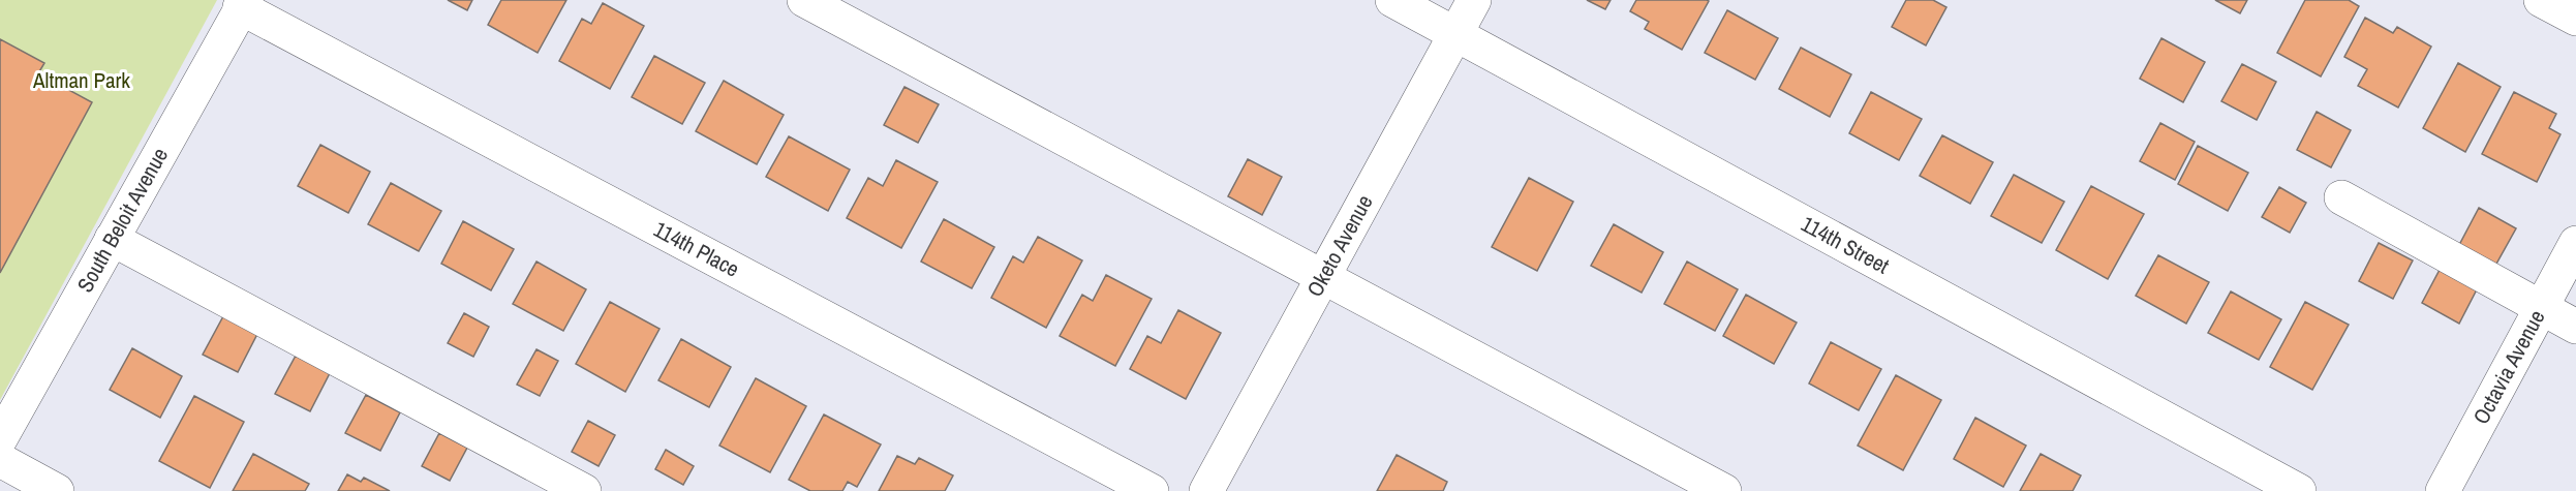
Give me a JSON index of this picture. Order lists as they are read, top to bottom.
{
  "streets": {
    "street": [
      "South Beloit Avenue",
      "Oketo Avenue",
      "114th Street",
      "114th Place",
      "Octavia Avenue"
    ]
  },
  "crossings": [
    ["South Beloit Avenue", "114th Place"],
    ["Oketo Avenue", "114th Street"]
  ],
  "parks": ["Altman Park"]
}
